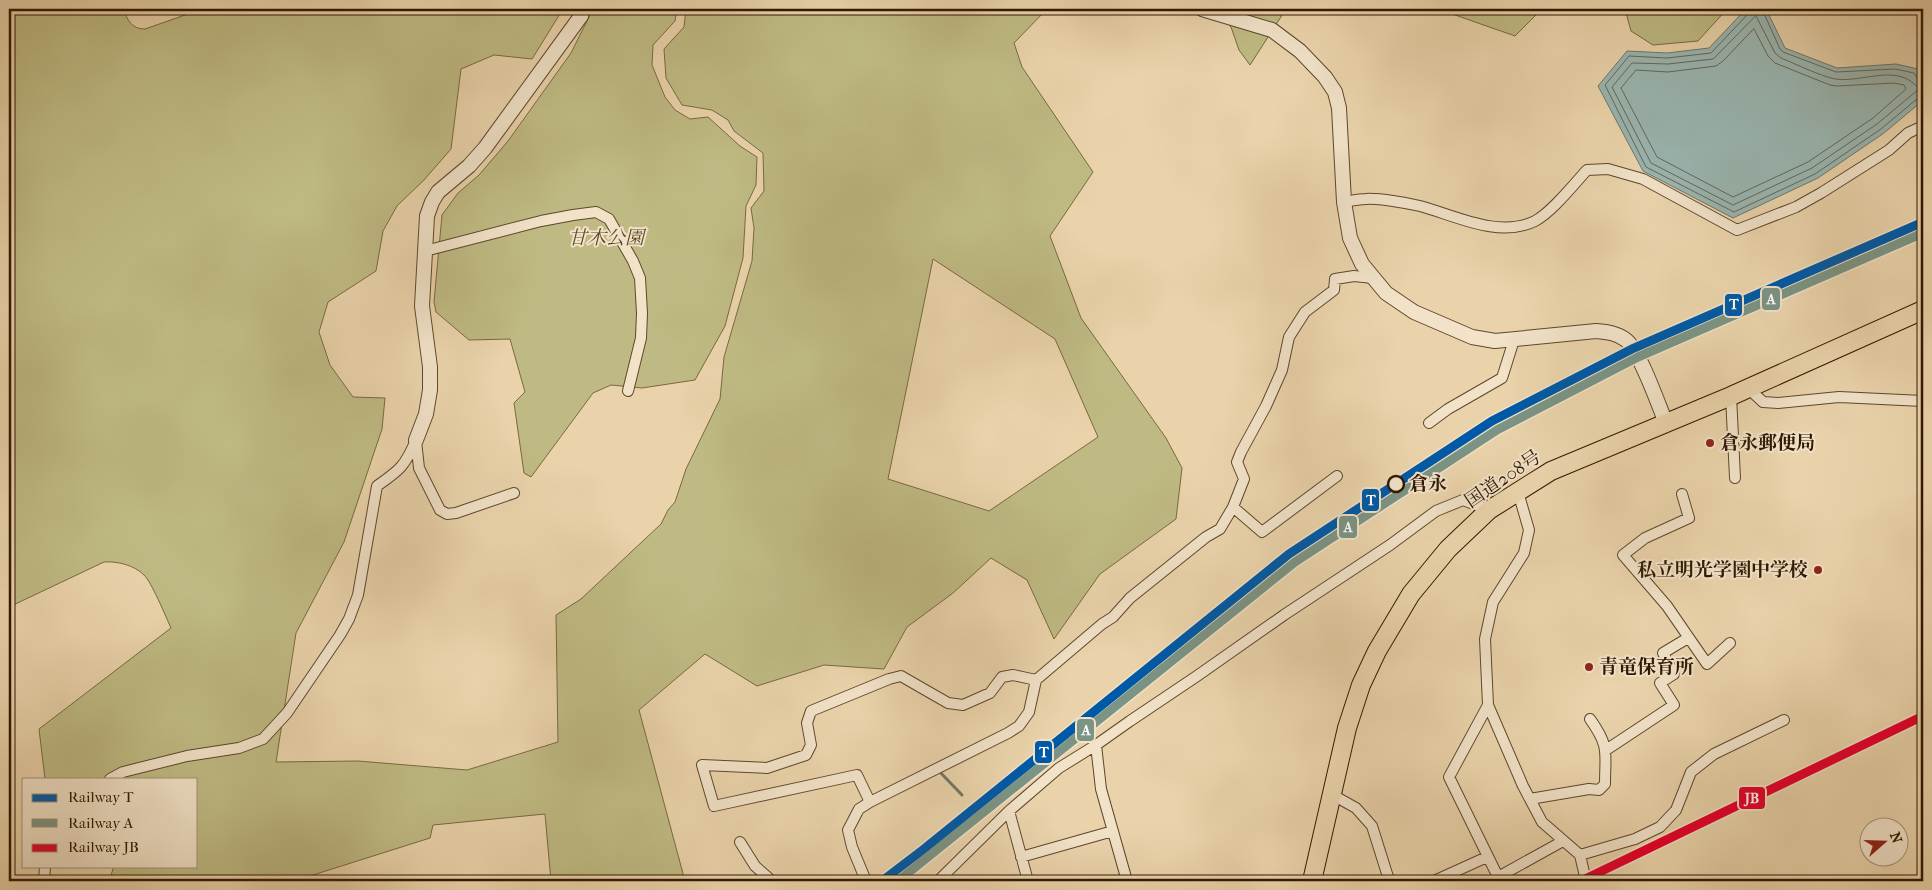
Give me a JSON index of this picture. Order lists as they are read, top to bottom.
{
  "streets": {
    "highway": ["国道208号"]
  },
  "parks": ["甘木公園"],
  "places": [
    "倉永郵便局",
    "倉永",
    "私立明光学園中学校",
    "青竜保育所"
  ],
  "lines": ["rail line T", "rail line A", "rail line JB"],
  "legend": ["Railway T", "Railway A", "Railway JB"],
  "north": "right"
}
